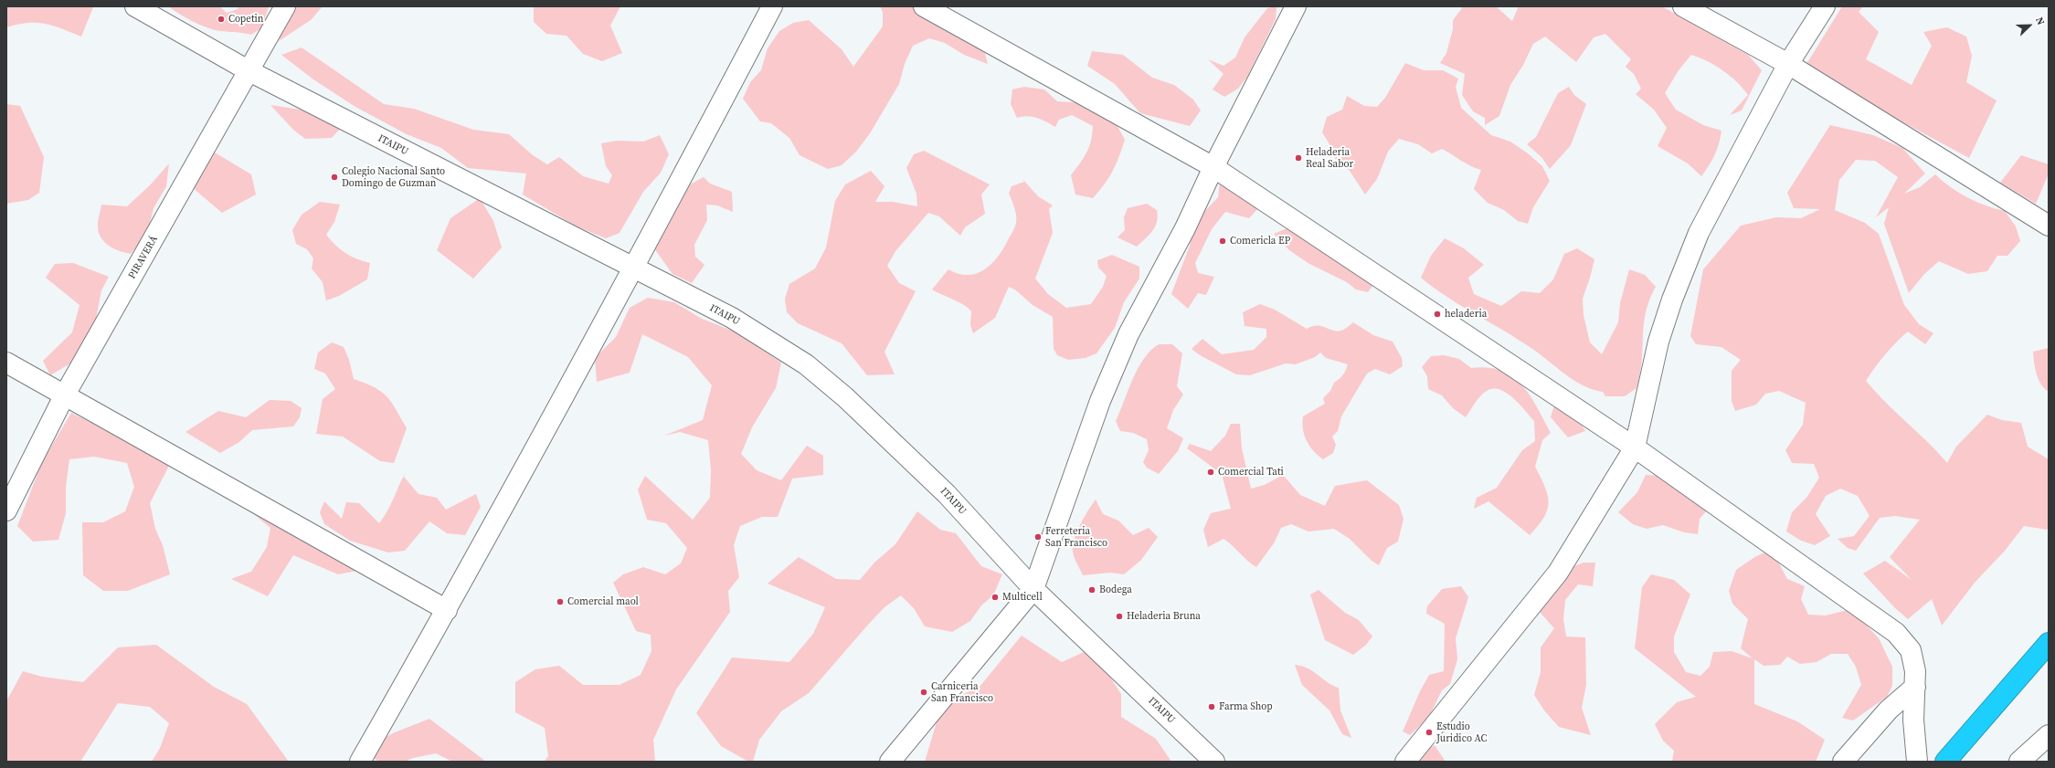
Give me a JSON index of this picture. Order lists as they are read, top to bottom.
{
  "streets": {
    "street": ["ITAIPU", "PIRAVERÁ"]
  },
  "crossings": [
    ["ITAIPU", "PIRAVERÁ"]
  ],
  "places": [
    "Copetin",
    "Heladeria Real Sabor",
    "Colegio Nacional Santo Domingo de Guzman",
    "Comericla EP",
    "heladeria",
    "Comercial Tati",
    "Ferreteria San Francisco",
    "Bodega",
    "Multicell",
    "Comercial maol",
    "Heladeria Bruna",
    "Carniceria San Francisco",
    "Farma Shop",
    "Estudio Juridico AC"
  ],
  "north": "top right"
}
